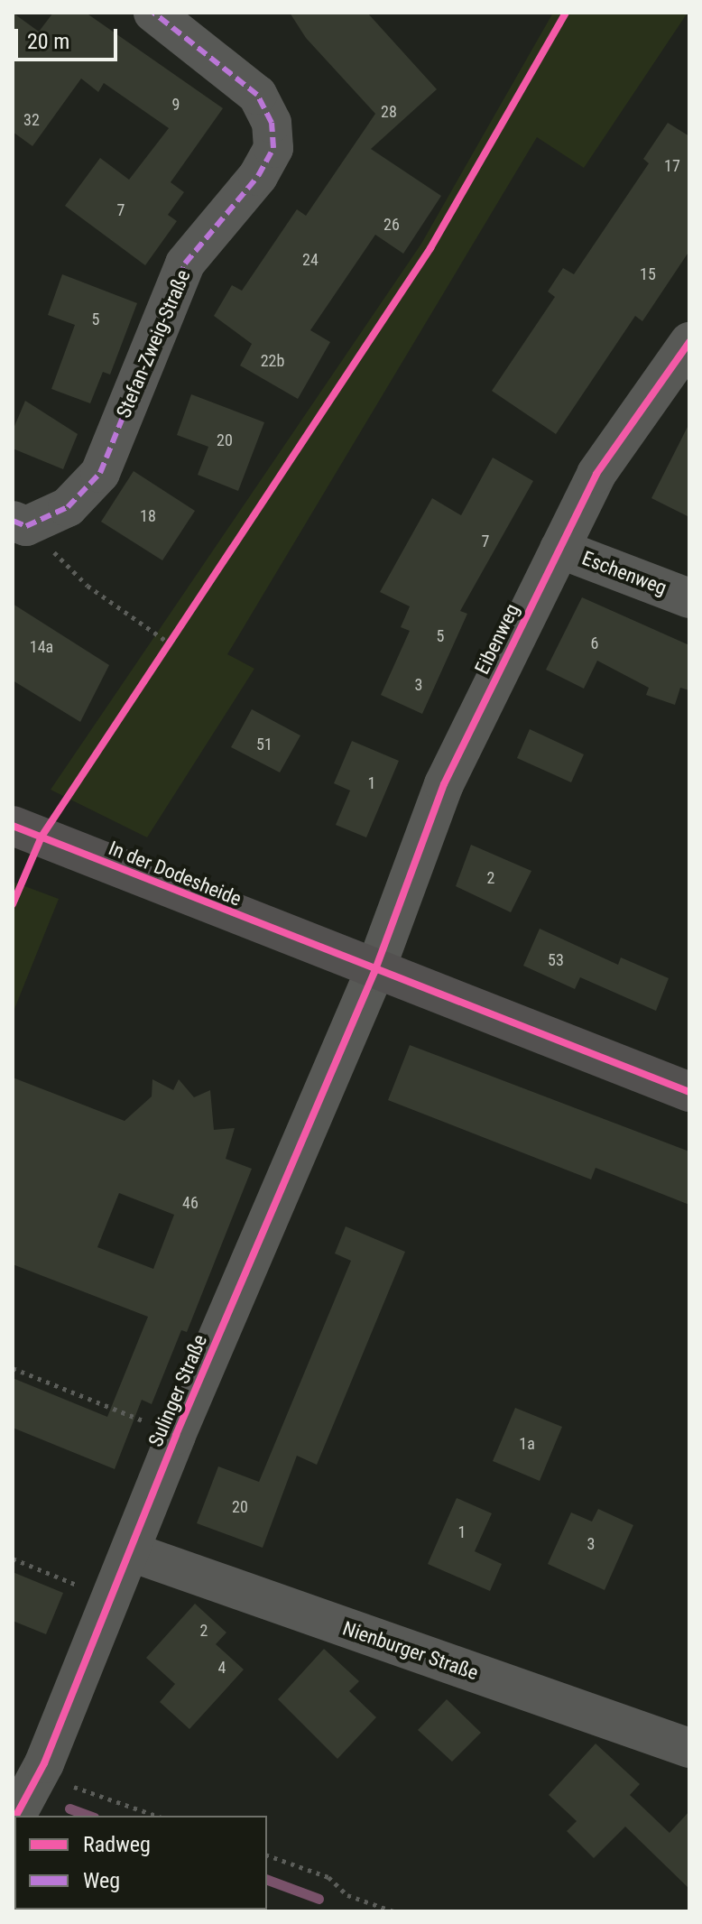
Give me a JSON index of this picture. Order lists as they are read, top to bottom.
{
  "streets": {
    "street": [
      "Stefan-Zweig-Straße",
      "Eschenweg",
      "Eibenweg",
      "In der Dodesheide",
      "Sulinger Straße",
      "Nienburger Straße"
    ]
  },
  "crossings": [
    ["Eschenweg", "Eibenweg"],
    ["Eibenweg", "In der Dodesheide"],
    ["Eibenweg", "Sulinger Straße"],
    ["In der Dodesheide", "Sulinger Straße"],
    ["Sulinger Straße", "Nienburger Straße"]
  ],
  "house_numbers": [
    "9",
    "28",
    "32",
    "17",
    "7",
    "26",
    "24",
    "15",
    "5",
    "22b",
    "20",
    "18",
    "7",
    "5",
    "6",
    "14a",
    "3",
    "51",
    "1",
    "2",
    "53",
    "46",
    "1a",
    "20",
    "1",
    "3",
    "2",
    "4"
  ],
  "legend": ["Radweg", "Weg"],
  "scale_bar": "20 m"
}
